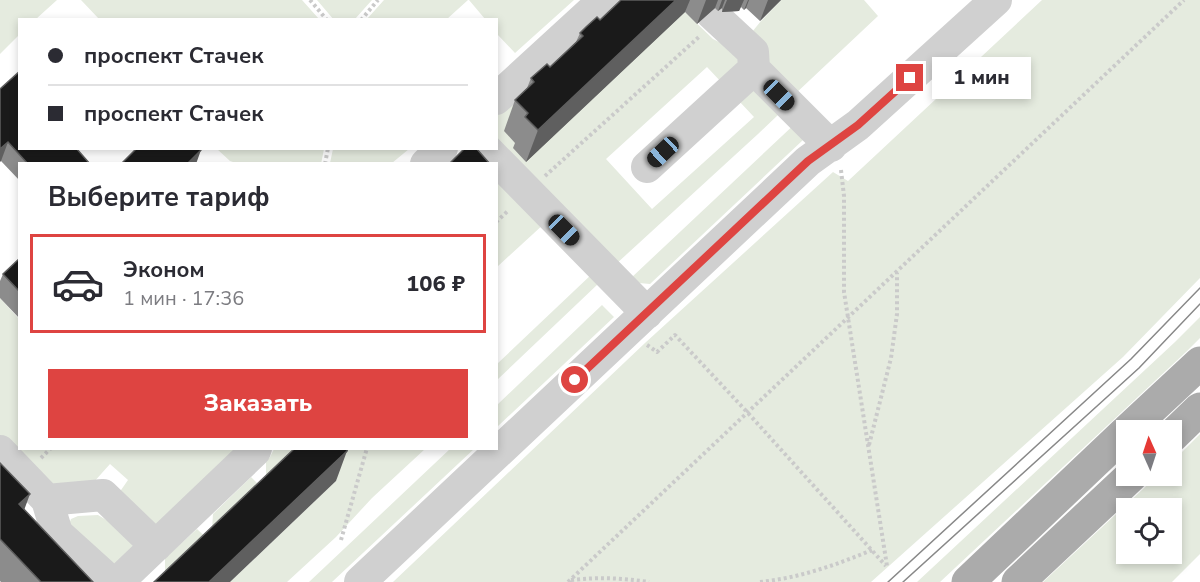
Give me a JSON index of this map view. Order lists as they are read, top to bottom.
{
  "north": "top",
  "page": {
    "banner": ["проспект Стачек", "проспект Стачек"],
    "bubble": "1 мин",
    "heading": "Выберите тариф",
    "list": [
      {
        "name": "Эконом",
        "note": "1 мин · 17:36",
        "value": "106 ₽"
      }
    ],
    "buttons": "Заказать"
  }
}
